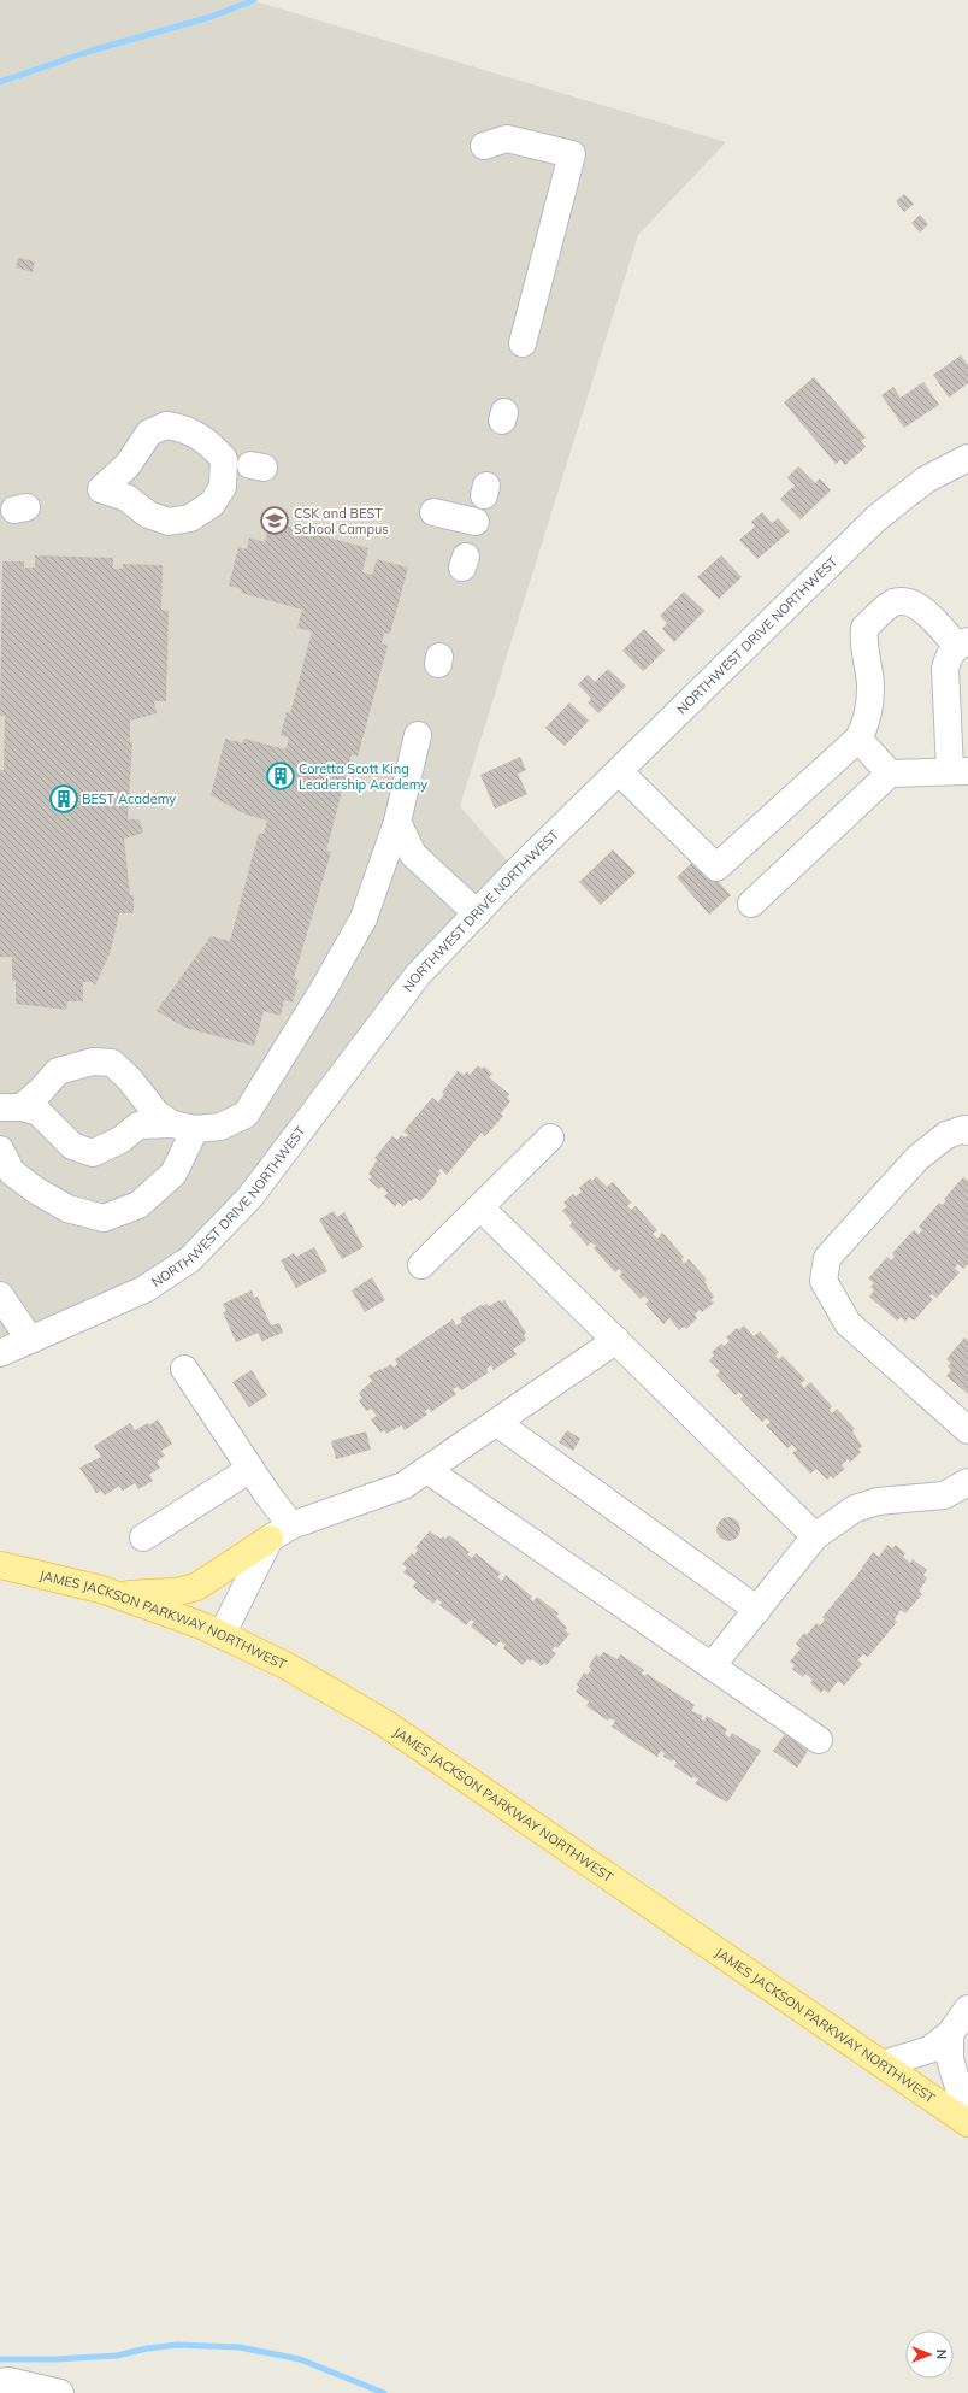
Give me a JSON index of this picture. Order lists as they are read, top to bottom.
{
  "streets": {
    "main road": ["JAMES JACKSON PARKWAY NORTHWEST"],
    "street": ["NORTHWEST DRIVE NORTHWEST"]
  },
  "places": {
    "school or university": ["CSK and BEST School Campus"],
    "building": ["Coretta Scott King Leadership Academy", "BEST Academy"]
  },
  "north": "right"
}
